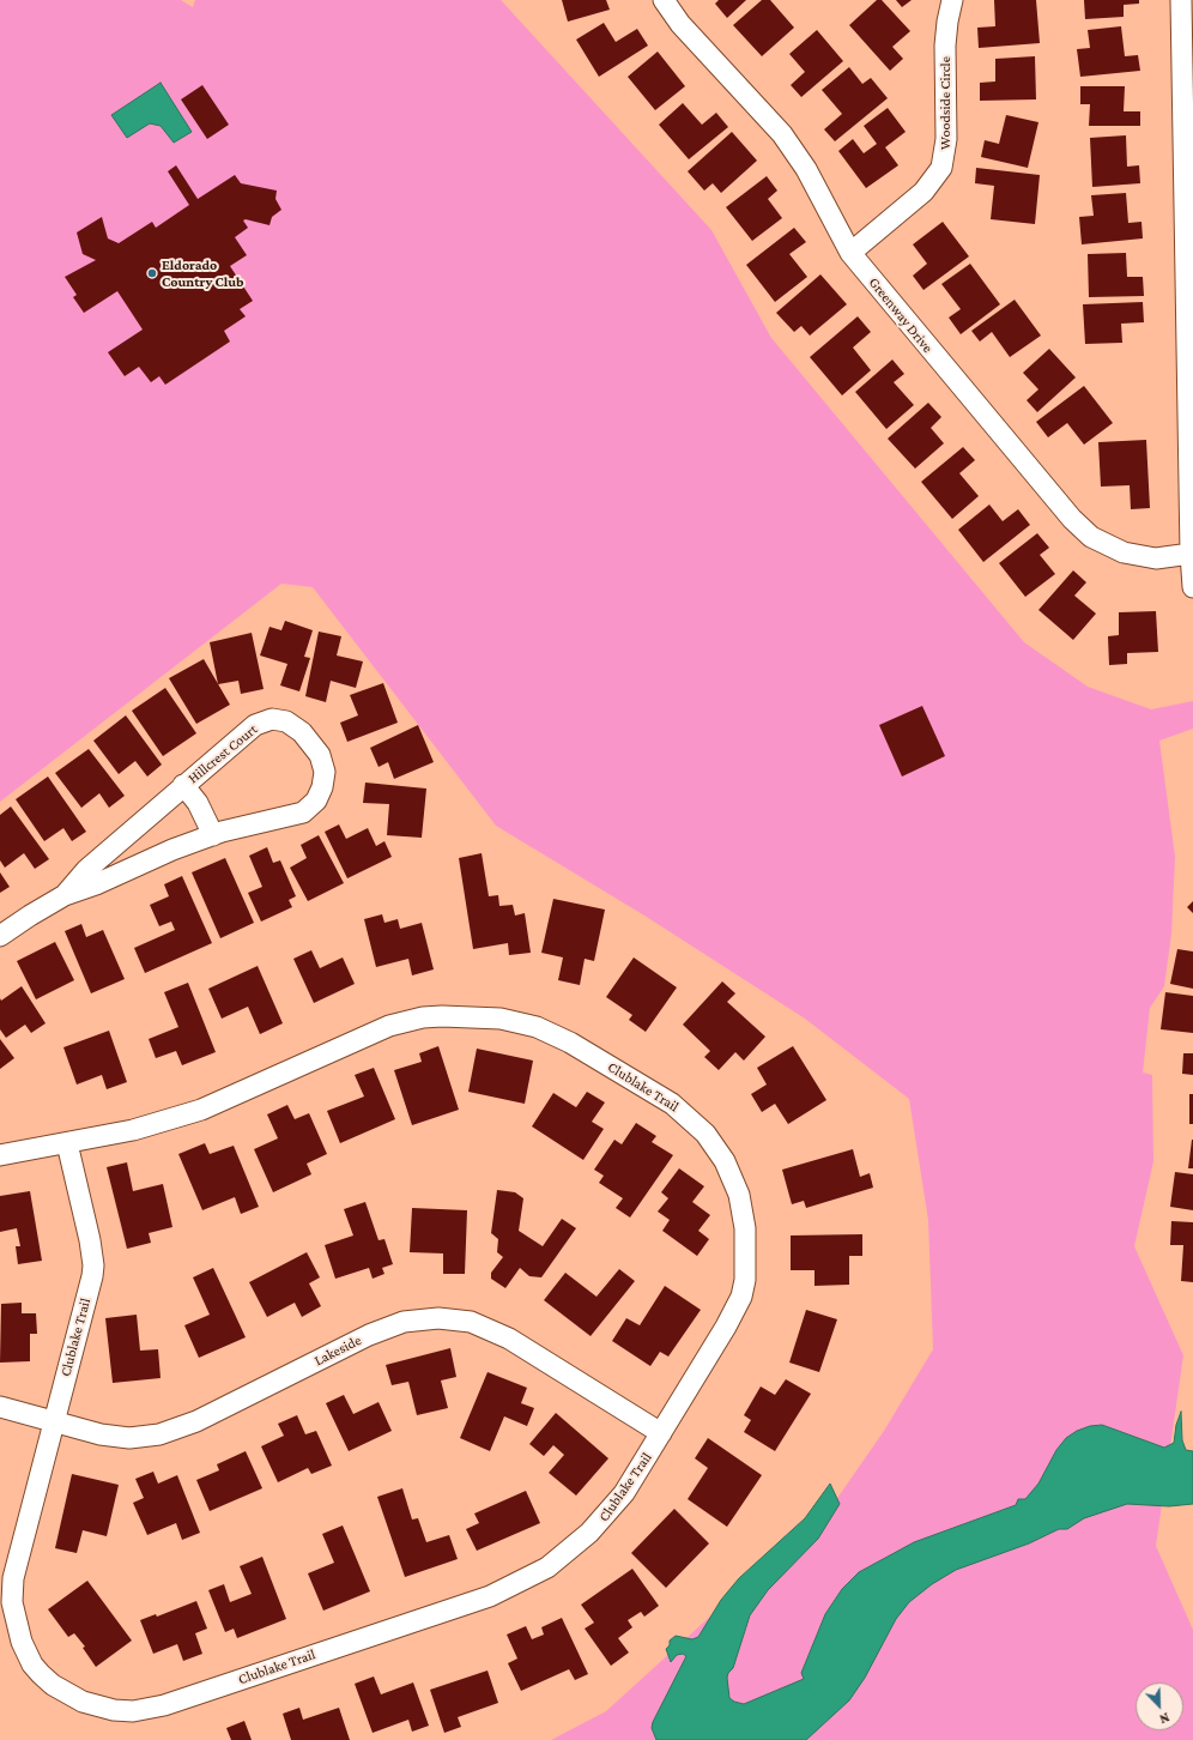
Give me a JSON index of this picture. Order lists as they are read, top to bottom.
{
  "streets": {
    "street": [
      "Woodside Circle",
      "Greenway Drive",
      "Hillcrest Court",
      "Clublake Trail",
      "Lakeside"
    ]
  },
  "crossings": [
    ["Woodside Circle", "Greenway Drive"],
    ["Clublake Trail", "Lakeside"]
  ],
  "places": ["Eldorado Country Club"],
  "north": "bottom right"
}
